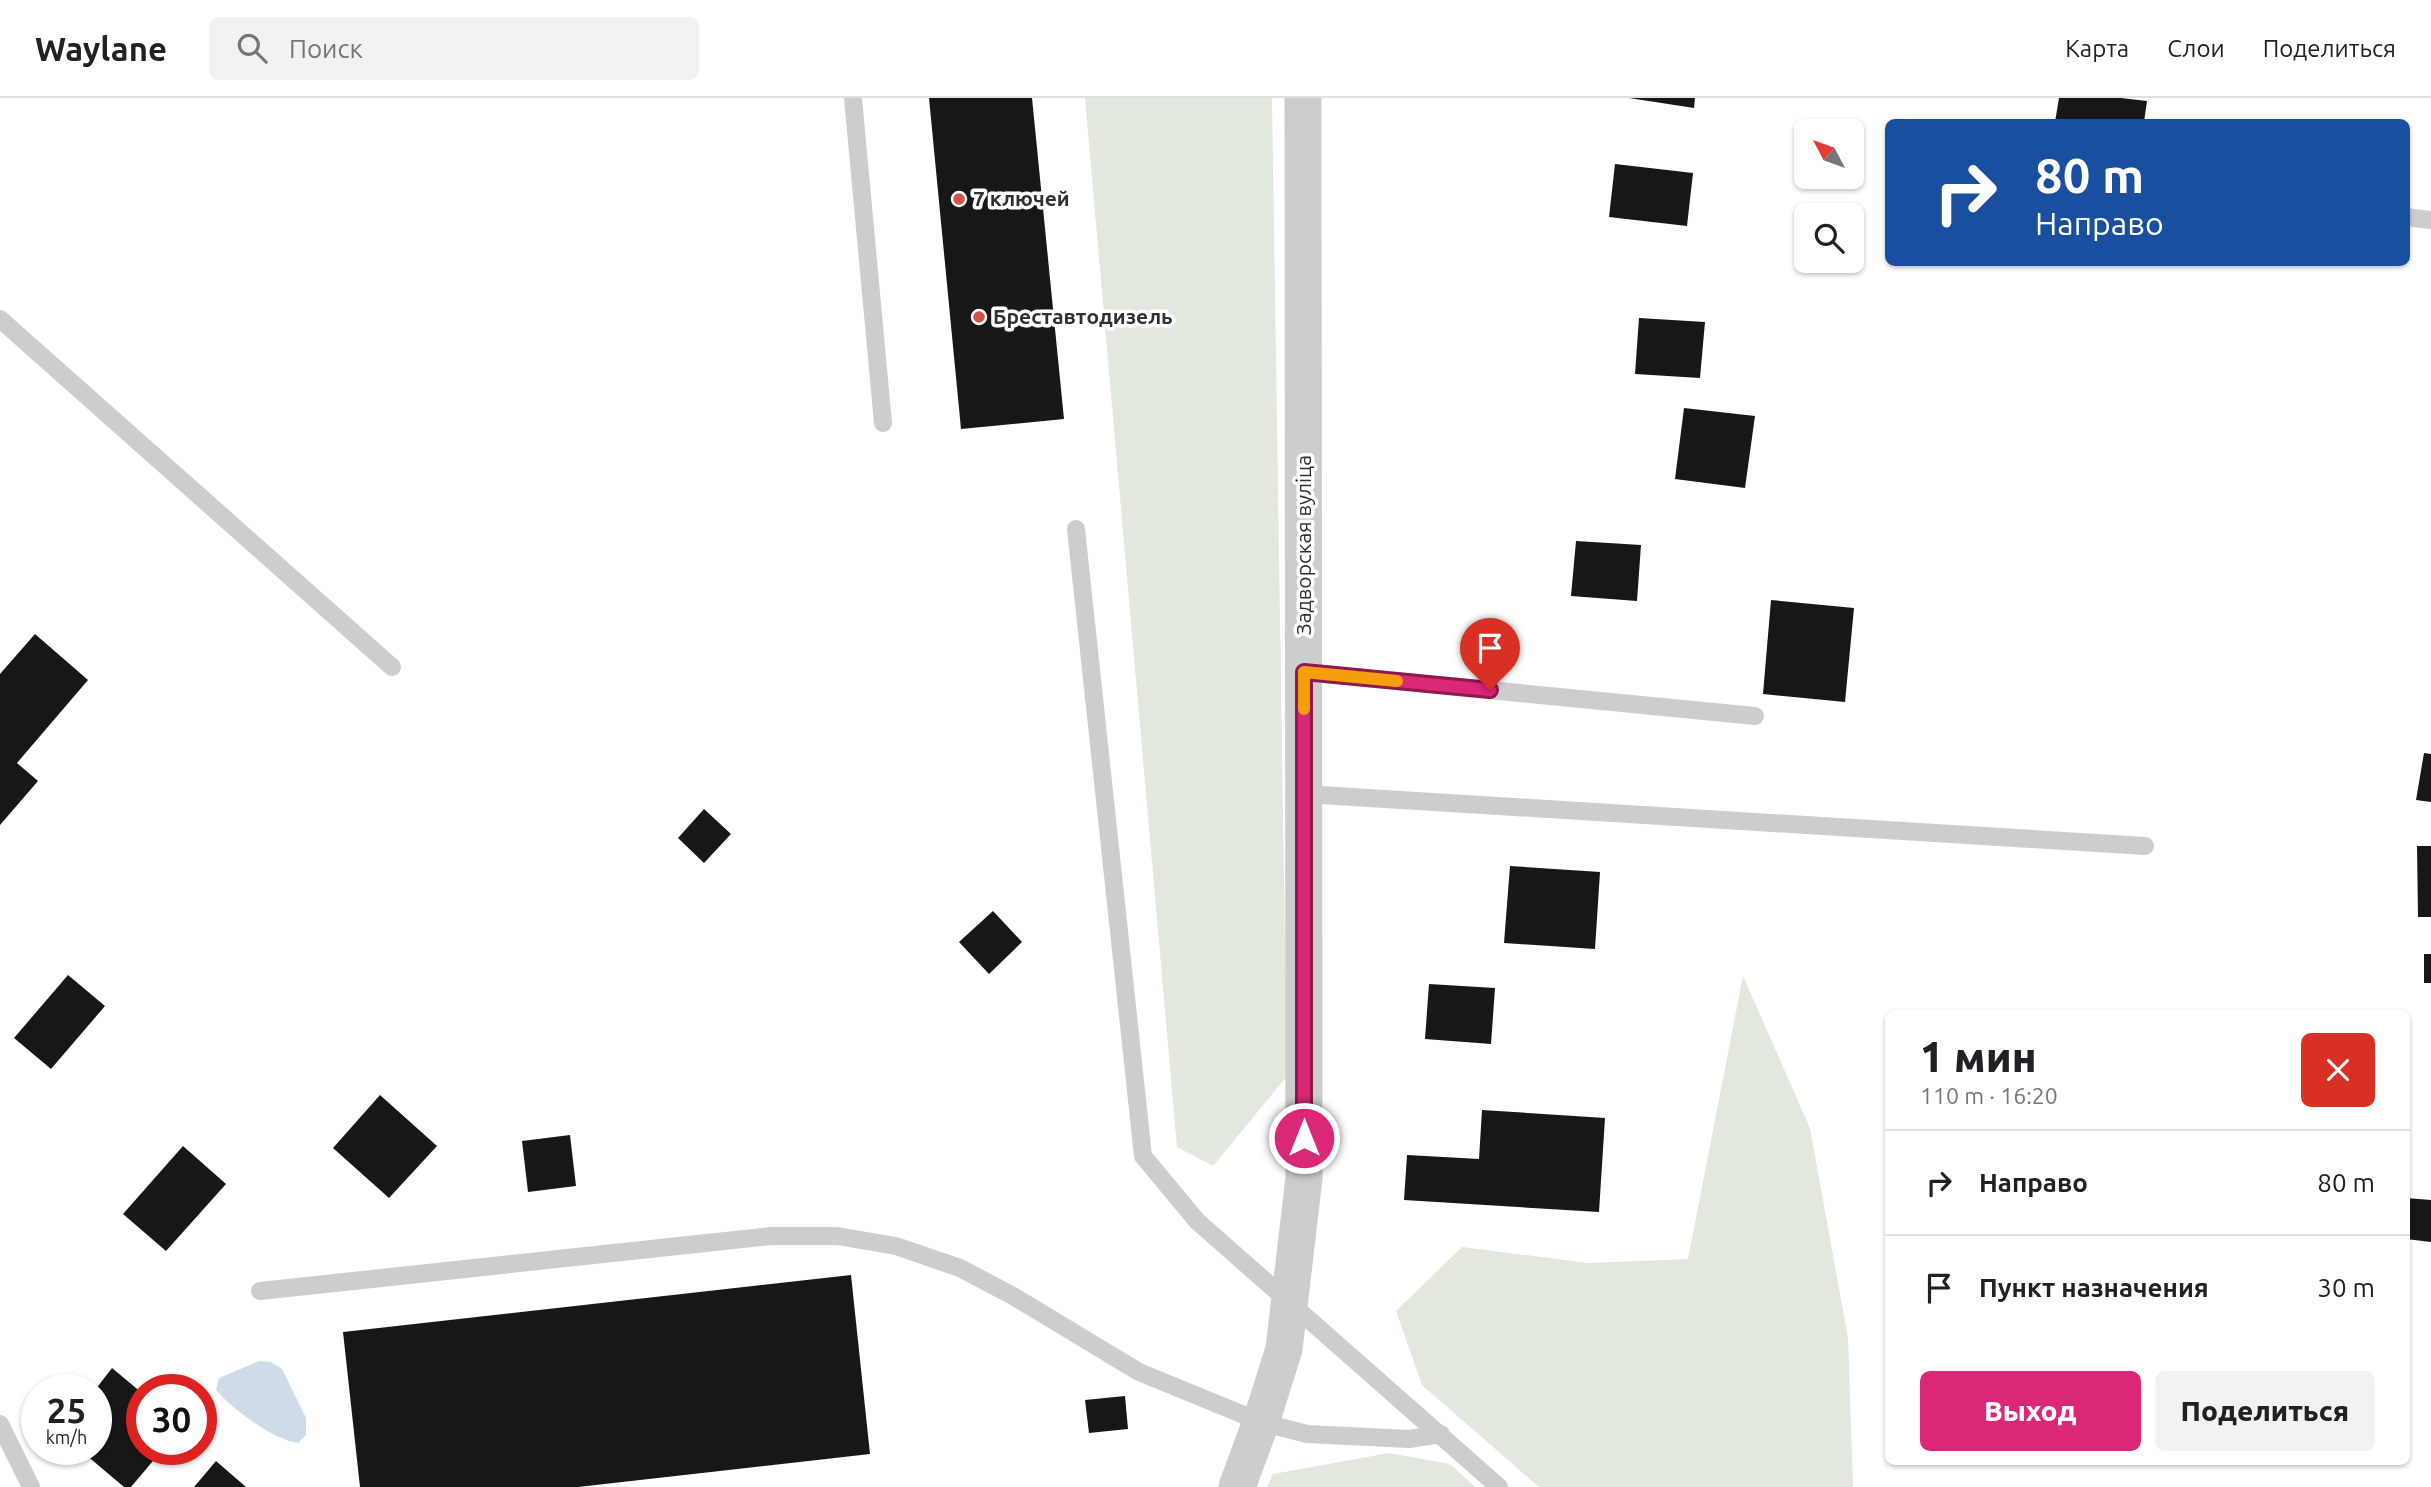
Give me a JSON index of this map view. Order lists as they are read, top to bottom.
{
  "streets": {
    "street": ["Задворская вуліца"]
  },
  "places": ["7 ключей", "Бреставтодизель"],
  "north": "top left",
  "page": {
    "header": "Waylane",
    "search": "Поиск",
    "nav": ["Карта", "Слои", "Поделиться"],
    "turn": ["80 m", "Направо"],
    "heading": ["1 мин", "110 m · 16:20"],
    "list": [
      {
        "name": "Направо",
        "value": "80 m"
      },
      {
        "name": "Пункт назначения",
        "value": "30 m"
      }
    ],
    "buttons": ["Выход", "Поделиться"],
    "speed": "25 km/h",
    "limit": "30"
  }
}
